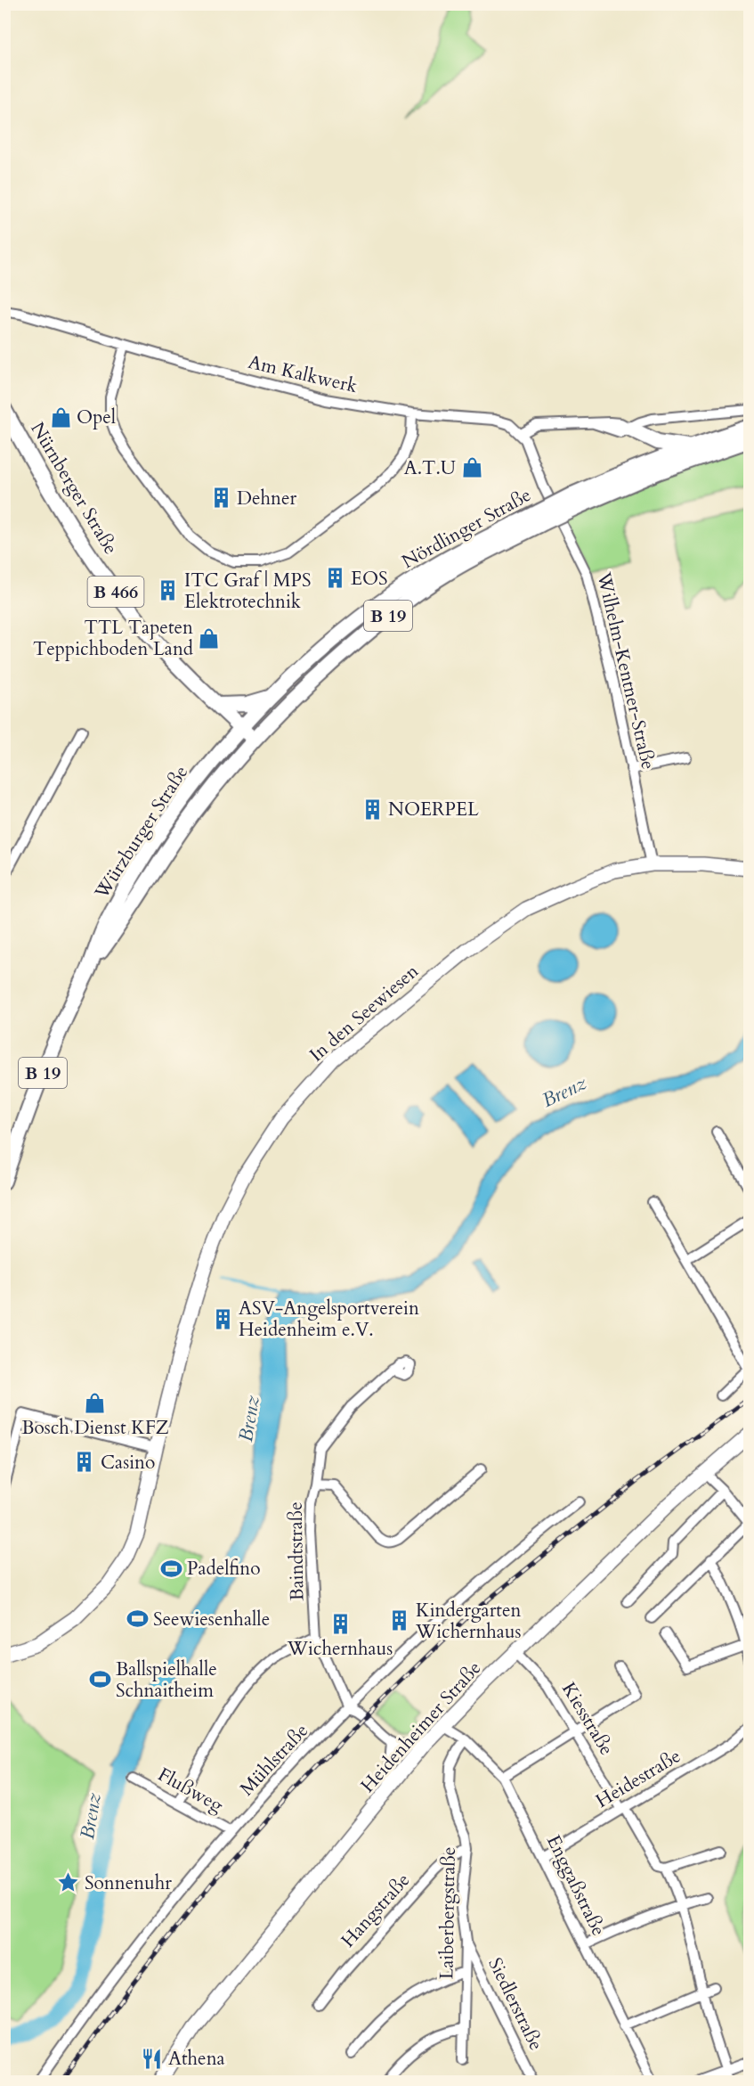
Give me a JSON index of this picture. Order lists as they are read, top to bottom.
{
  "streets": {
    "main road": [
      "Nürnberger Straße",
      "Nördlinger Straße",
      "B 466",
      "B 19",
      "Würzburger Straße"
    ],
    "street": [
      "Am Kalkwerk",
      "Wilhelm-Kentner-Straße",
      "In den Seewiesen",
      "Baindtstraße",
      "Kiesstraße",
      "Heidenheimer Straße",
      "Mühlstraße",
      "Heidestraße",
      "Flußweg",
      "Enggaßstraße",
      "Hangstraße",
      "Laiberbergstraße",
      "Siedlerstraße"
    ]
  },
  "crossings": [
    ["Am Kalkwerk", "Wilhelm-Kentner-Straße"],
    ["Nürnberger Straße", "Nördlinger Straße"],
    ["Nürnberger Straße", "B 466"],
    ["Nürnberger Straße", "B 19"],
    ["Nürnberger Straße", "Würzburger Straße"],
    ["Nördlinger Straße", "B 466"],
    ["Nördlinger Straße", "B 19"],
    ["Nördlinger Straße", "Würzburger Straße"],
    ["B 466", "Würzburger Straße"],
    ["Wilhelm-Kentner-Straße", "In den Seewiesen"],
    ["Baindtstraße", "Mühlstraße"],
    ["Kiesstraße", "Heidenheimer Straße"],
    ["Kiesstraße", "Heidestraße"],
    ["Heidenheimer Straße", "Enggaßstraße"],
    ["Mühlstraße", "Flußweg"],
    ["Heidestraße", "Enggaßstraße"],
    ["Enggaßstraße", "Laiberbergstraße"],
    ["Hangstraße", "Laiberbergstraße"],
    ["Laiberbergstraße", "Siedlerstraße"]
  ],
  "water": ["Brenz"],
  "places": {
    "shop": [
      "Opel",
      "A.T.U",
      "TTL Tapeten Teppichboden Land",
      "Bosch Dienst KFZ"
    ],
    "building": [
      "Dehner",
      "EOS",
      "ITC Graf | MPS Elektrotechnik",
      "NOERPEL",
      "ASV-Angelsportverein Heidenheim e.V.",
      "Casino",
      "Kindergarten Wichernhaus",
      "Wichernhaus"
    ],
    "sports": ["Padelfino", "Seewiesenhalle", "Ballspielhalle Schnaitheim"],
    "place": ["Sonnenuhr"],
    "restaurant": ["Athena"]
  }
}
